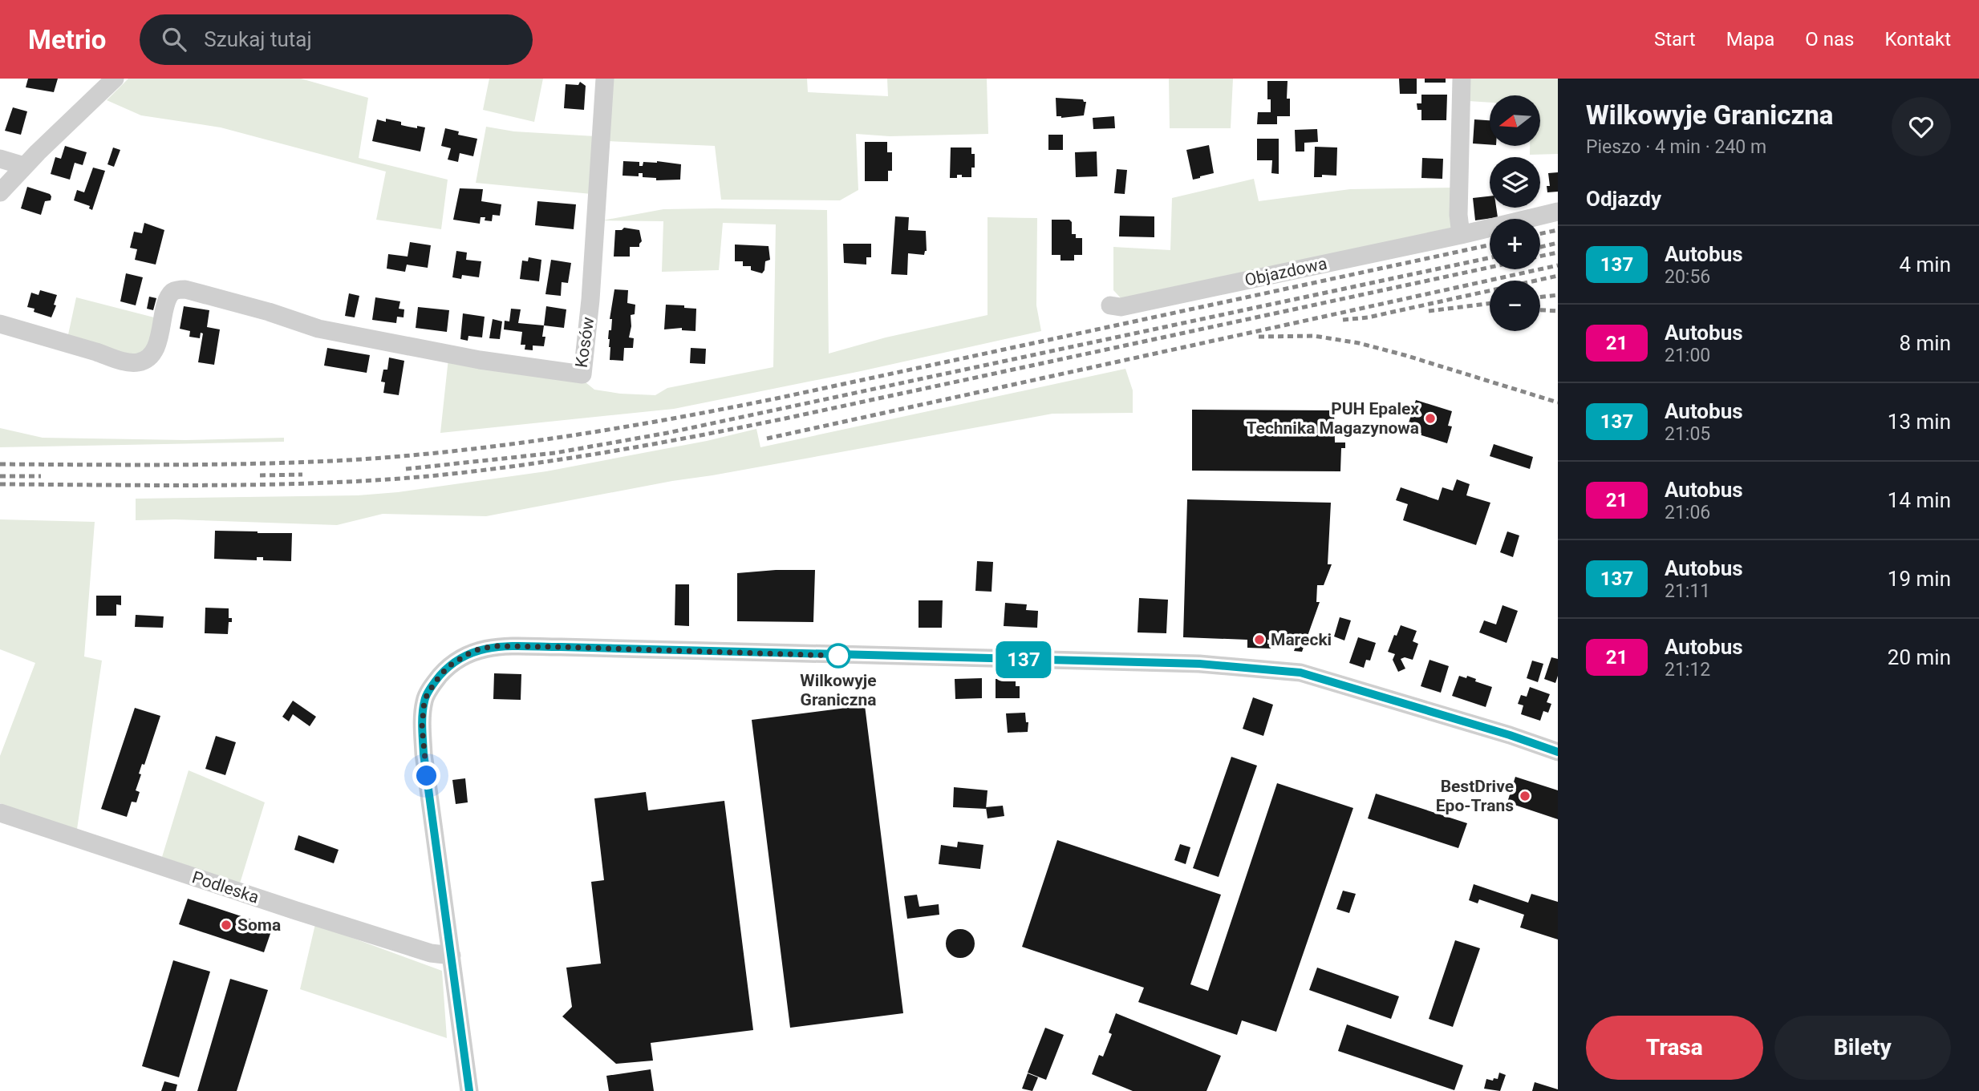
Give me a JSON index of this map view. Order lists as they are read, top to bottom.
{
  "streets": {
    "street": ["Objazdowa", "Kosów", "Podleska"]
  },
  "places": [
    "PUH Epalex Technika Magazynowa",
    "Marecki",
    "Wilkowyje Graniczna",
    "BestDrive Epo-Trans",
    "Soma"
  ],
  "lines": ["bus line 137"],
  "north": "left",
  "page": {
    "header": "Metrio",
    "search": "Szukaj tutaj",
    "nav": [
      "Start",
      "Mapa",
      "O nas",
      "Kontakt"
    ],
    "on_map": "137",
    "heading": [
      ["Wilkowyje Graniczna", "Pieszo · 4 min · 240 m"],
      "Odjazdy"
    ],
    "map_buttons": ["+", "−"],
    "list": [
      {
        "mark": "137",
        "name": "Autobus",
        "note": "20:56",
        "value": "4 min"
      },
      {
        "mark": "21",
        "name": "Autobus",
        "note": "21:00",
        "value": "8 min"
      },
      {
        "mark": "137",
        "name": "Autobus",
        "note": "21:05",
        "value": "13 min"
      },
      {
        "mark": "21",
        "name": "Autobus",
        "note": "21:06",
        "value": "14 min"
      },
      {
        "mark": "137",
        "name": "Autobus",
        "note": "21:11",
        "value": "19 min"
      },
      {
        "mark": "21",
        "name": "Autobus",
        "note": "21:12",
        "value": "20 min"
      }
    ],
    "buttons": ["Trasa", "Bilety"]
  }
}
